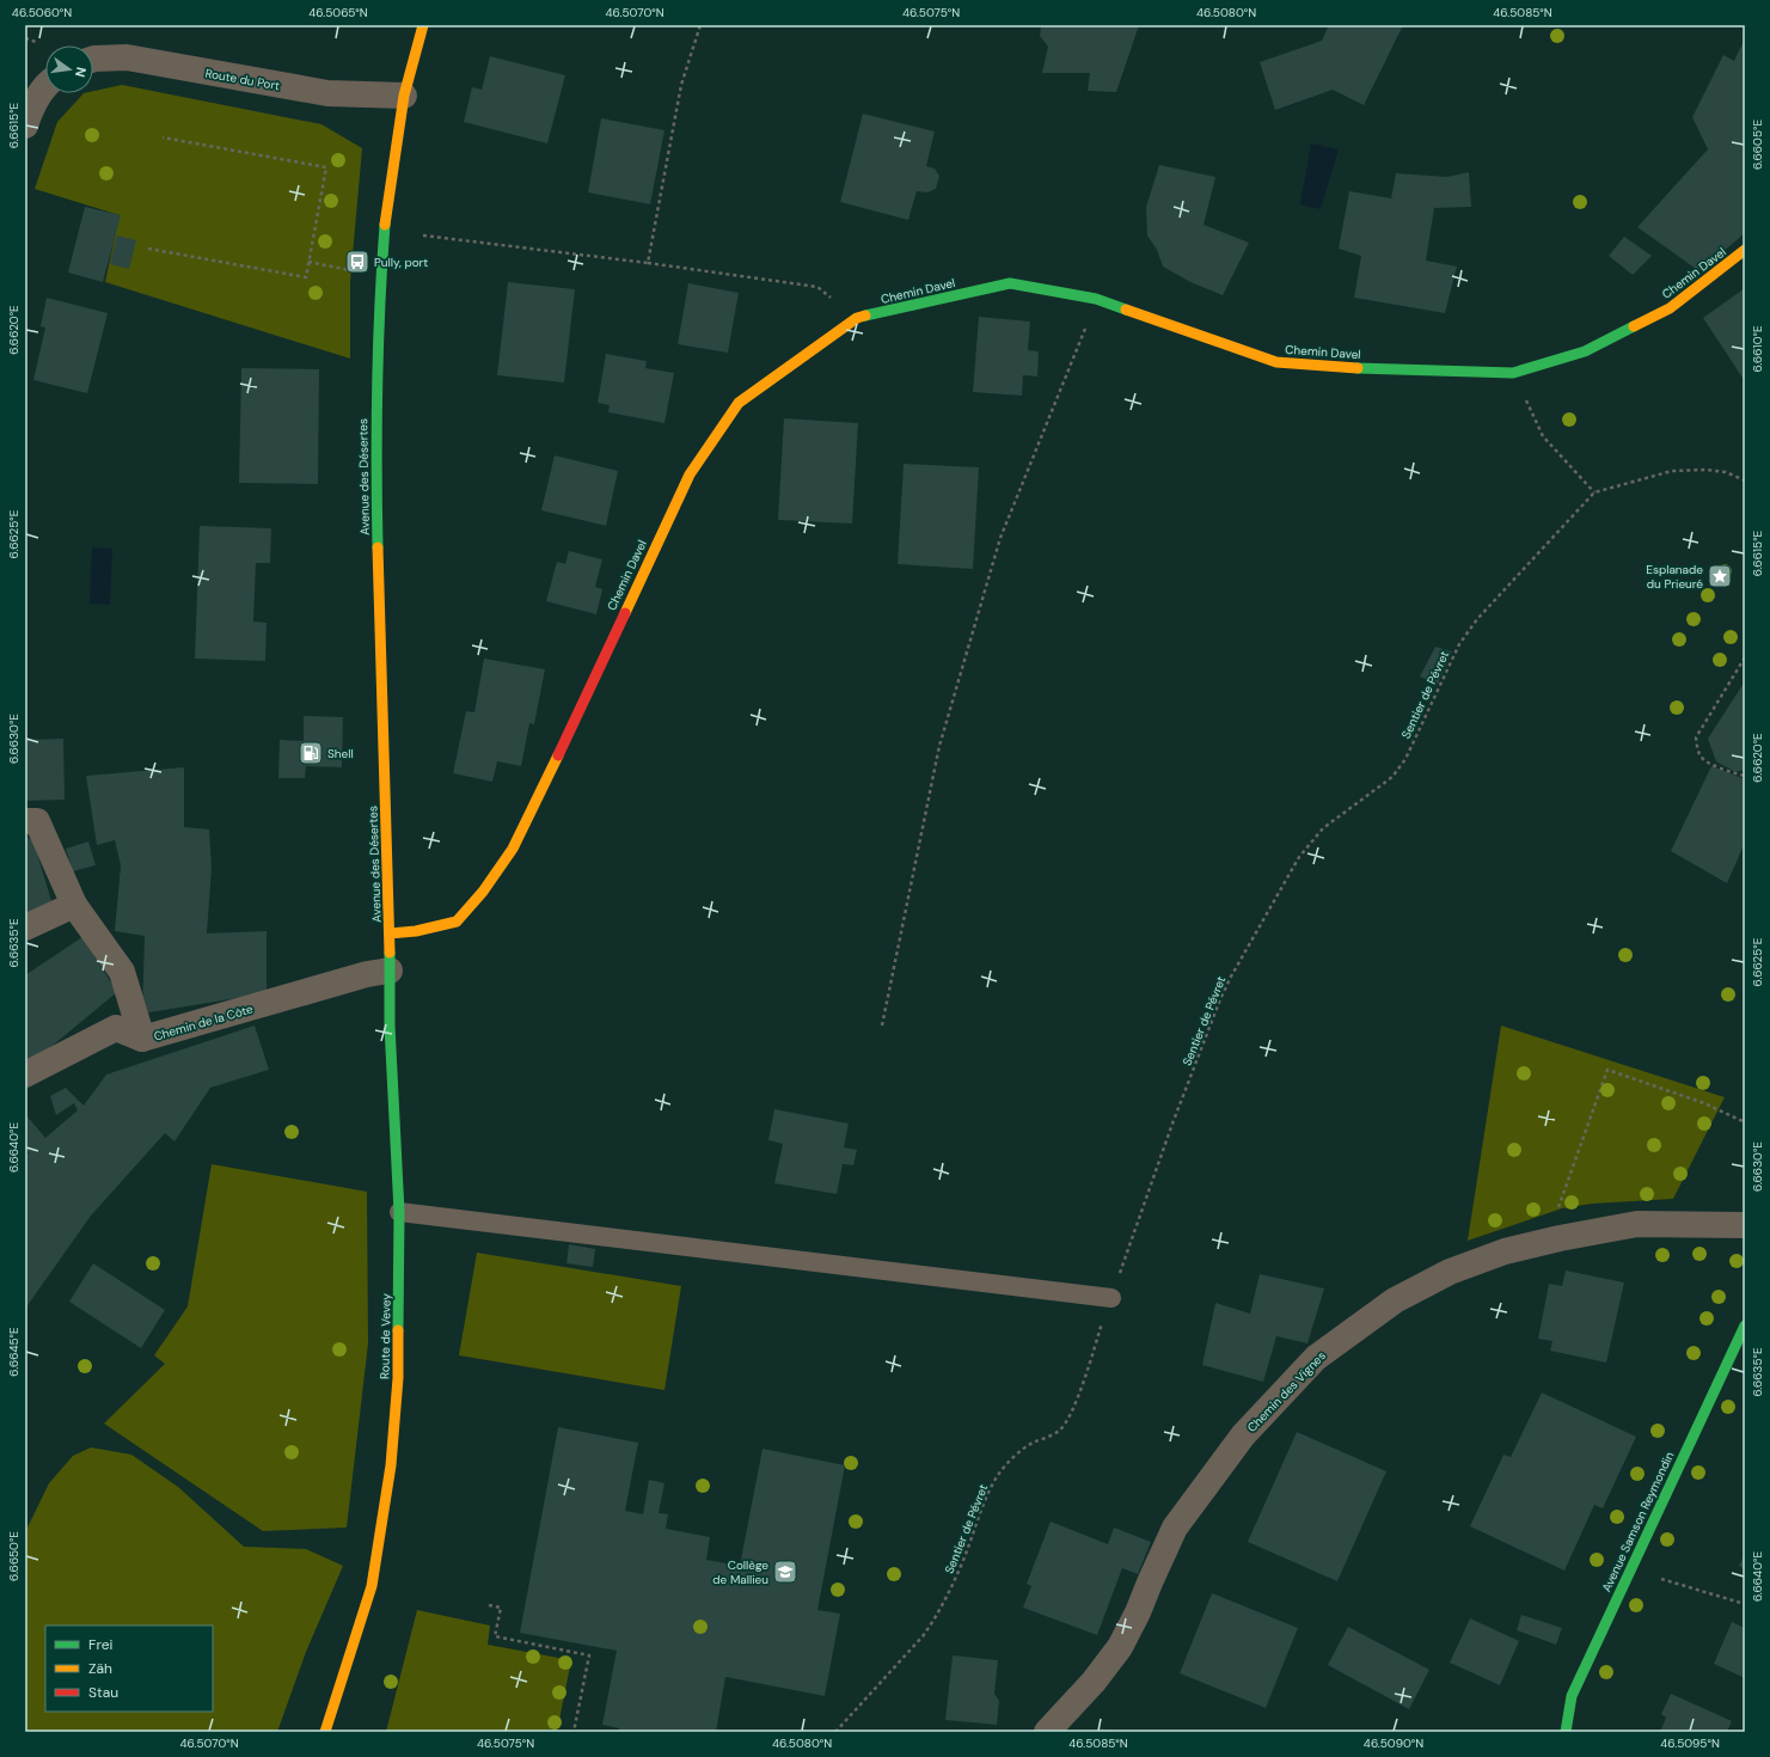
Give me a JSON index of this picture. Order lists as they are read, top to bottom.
{
  "streets": {
    "street": [
      "Route du Port",
      "Chemin Davel",
      "Avenue des Désertes",
      "Chemin de la Côte",
      "Route de Vevey",
      "Chemin des Vignes",
      "Avenue Samson Reymondin"
    ],
    "path": ["Sentier de Pévret"]
  },
  "crossings": [
    ["Route du Port", "Avenue des Désertes"],
    ["Chemin Davel", "Avenue des Désertes"],
    ["Chemin Davel", "Route de Vevey"],
    ["Avenue des Désertes", "Route de Vevey"],
    ["Chemin de la Côte", "Route de Vevey"]
  ],
  "places": {
    "bus stop": ["Pully, port"],
    "place": ["Esplanade du Prieuré"],
    "fuel station": ["Shell"],
    "school or university": ["Collège de Mallieu"]
  },
  "legend": ["Frei", "Zäh", "Stau"],
  "north": "right",
  "coordinates": [
    "46.5060°N",
    "46.5065°N",
    "46.5070°N",
    "46.5075°N",
    "46.5080°N",
    "46.5085°N",
    "6.6615°E",
    "6.6605°E",
    "6.6620°E",
    "6.6610°E",
    "6.6625°E",
    "6.6630°E",
    "6.6635°E",
    "6.6640°E",
    "6.6645°E",
    "6.6650°E",
    "46.5090°N",
    "46.5095°N"
  ]
}
